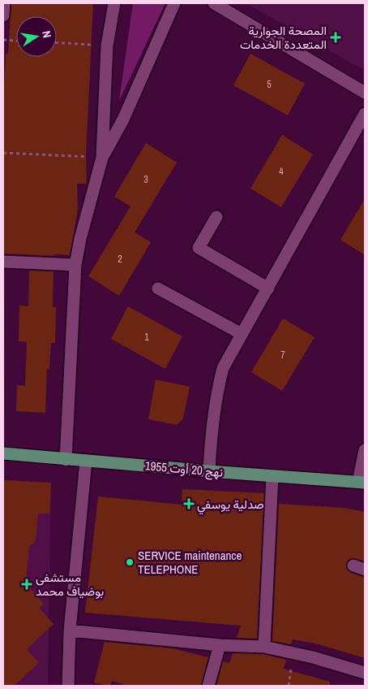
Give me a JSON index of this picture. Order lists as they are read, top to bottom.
{
  "streets": {
    "main road": ["نهج 20 أوت 1955"]
  },
  "places": {
    "health": ["المصحة الجوارية المتعددة الخدمات", "صدلية يوسفي", "مستشفى بوضياف محمد"],
    "other": ["SERVICE maintenance TELEPHONE"]
  },
  "house_numbers": [
    "5",
    "4",
    "3",
    "2",
    "1",
    "7"
  ],
  "north": "right"
}
